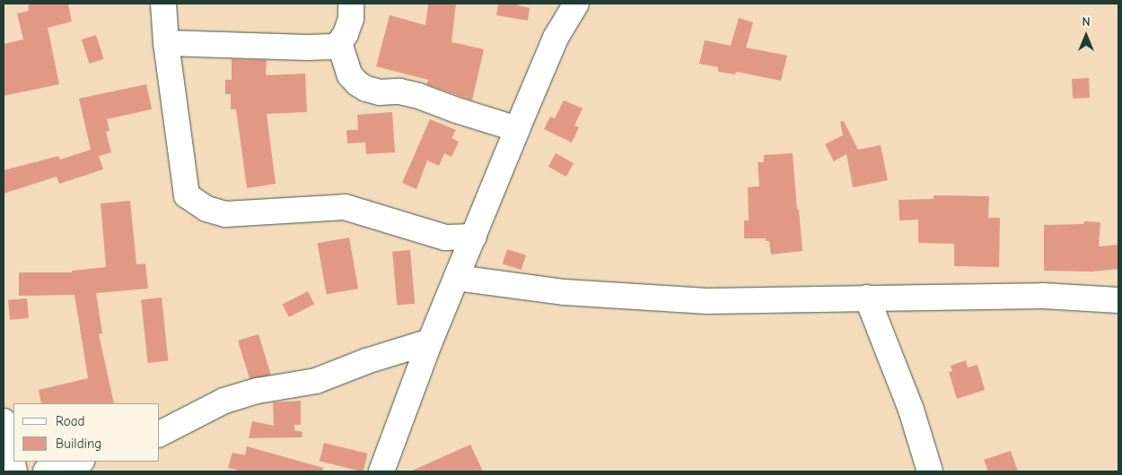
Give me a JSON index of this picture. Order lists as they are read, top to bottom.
{
  "legend": ["Road", "Building"],
  "north": "top"
}
